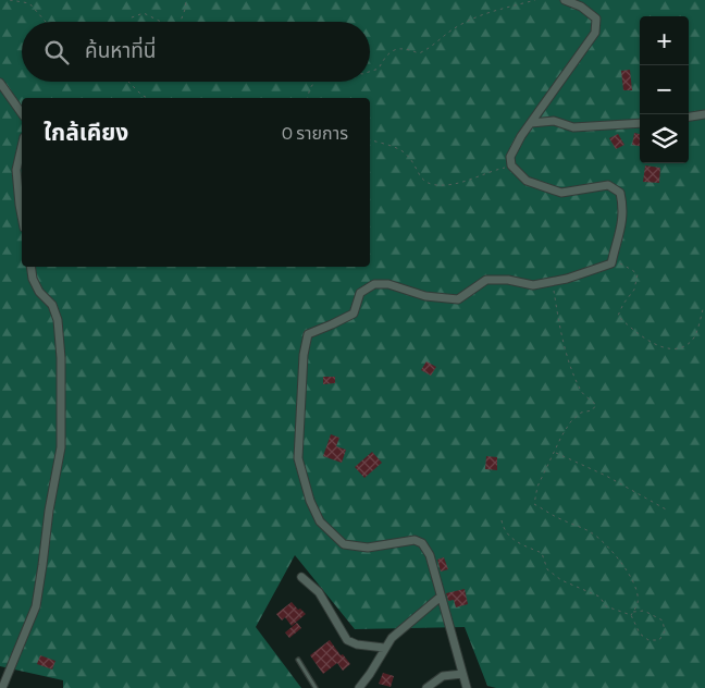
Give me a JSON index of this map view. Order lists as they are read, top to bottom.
{
  "page": {
    "map_buttons": ["+", "−"],
    "search": "ค้นหาที่นี่",
    "heading": ["ใกล้เคียง", "0 รายการ"]
  }
}
